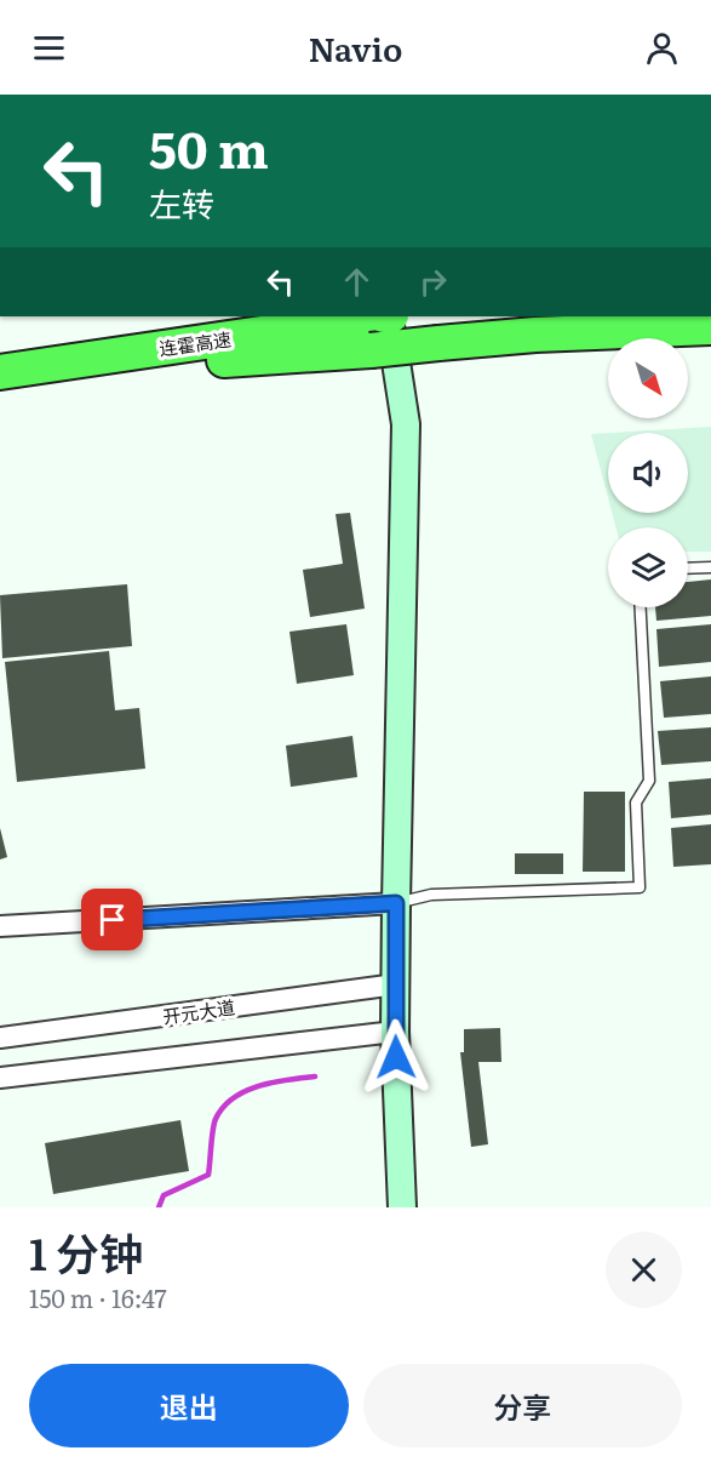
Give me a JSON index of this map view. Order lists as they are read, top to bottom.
{
  "streets": {
    "highway": ["连霍高速"],
    "street": ["开元大道"]
  },
  "north": "bottom right",
  "page": {
    "header": "Navio",
    "turn": ["50 m", "左转"],
    "heading": ["1 分钟", "150 m · 16:47"],
    "buttons": ["退出", "分享"]
  }
}
